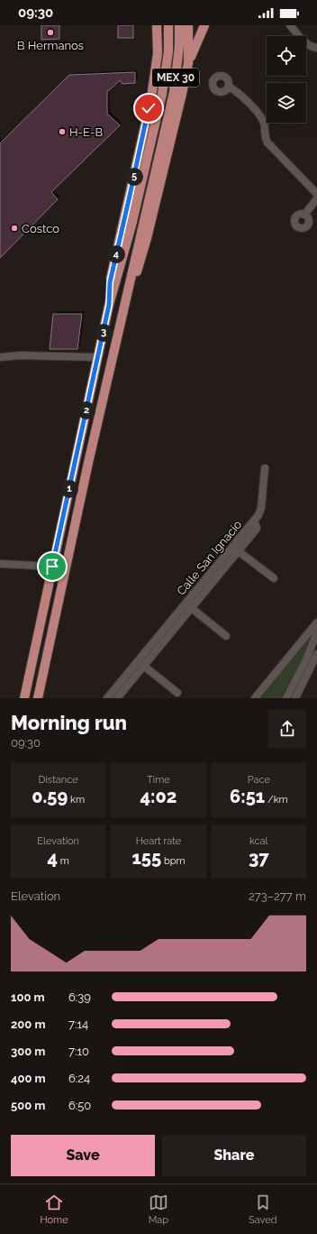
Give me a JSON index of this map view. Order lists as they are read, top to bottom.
{
  "streets": {
    "main road": ["MEX 30"],
    "street": ["Calle San Ignacio"]
  },
  "places": ["B Hermanos", "H-E-B", "Costco"],
  "page": {
    "status": "09:30",
    "pins": [
      "5",
      "4",
      "3",
      "2",
      "1"
    ],
    "heading": ["Morning run", "09:30"],
    "stats": [
      ["Distance", "0.59 km"],
      ["Time", "4:02"],
      ["Pace", "6:51 /km"],
      ["Elevation", "4 m"],
      ["Heart rate", "155 bpm"],
      ["kcal", "37"]
    ],
    "chart": ["Elevation", "273–277 m"],
    "list": [
      {
        "name": "100 m",
        "note": "6:39"
      },
      {
        "name": "200 m",
        "note": "7:14"
      },
      {
        "name": "300 m",
        "note": "7:10"
      },
      {
        "name": "400 m",
        "note": "6:24"
      },
      {
        "name": "500 m",
        "note": "6:50"
      }
    ],
    "buttons": ["Save", "Share"],
    "tabs": ["Home", "Map", "Saved"]
  }
}
